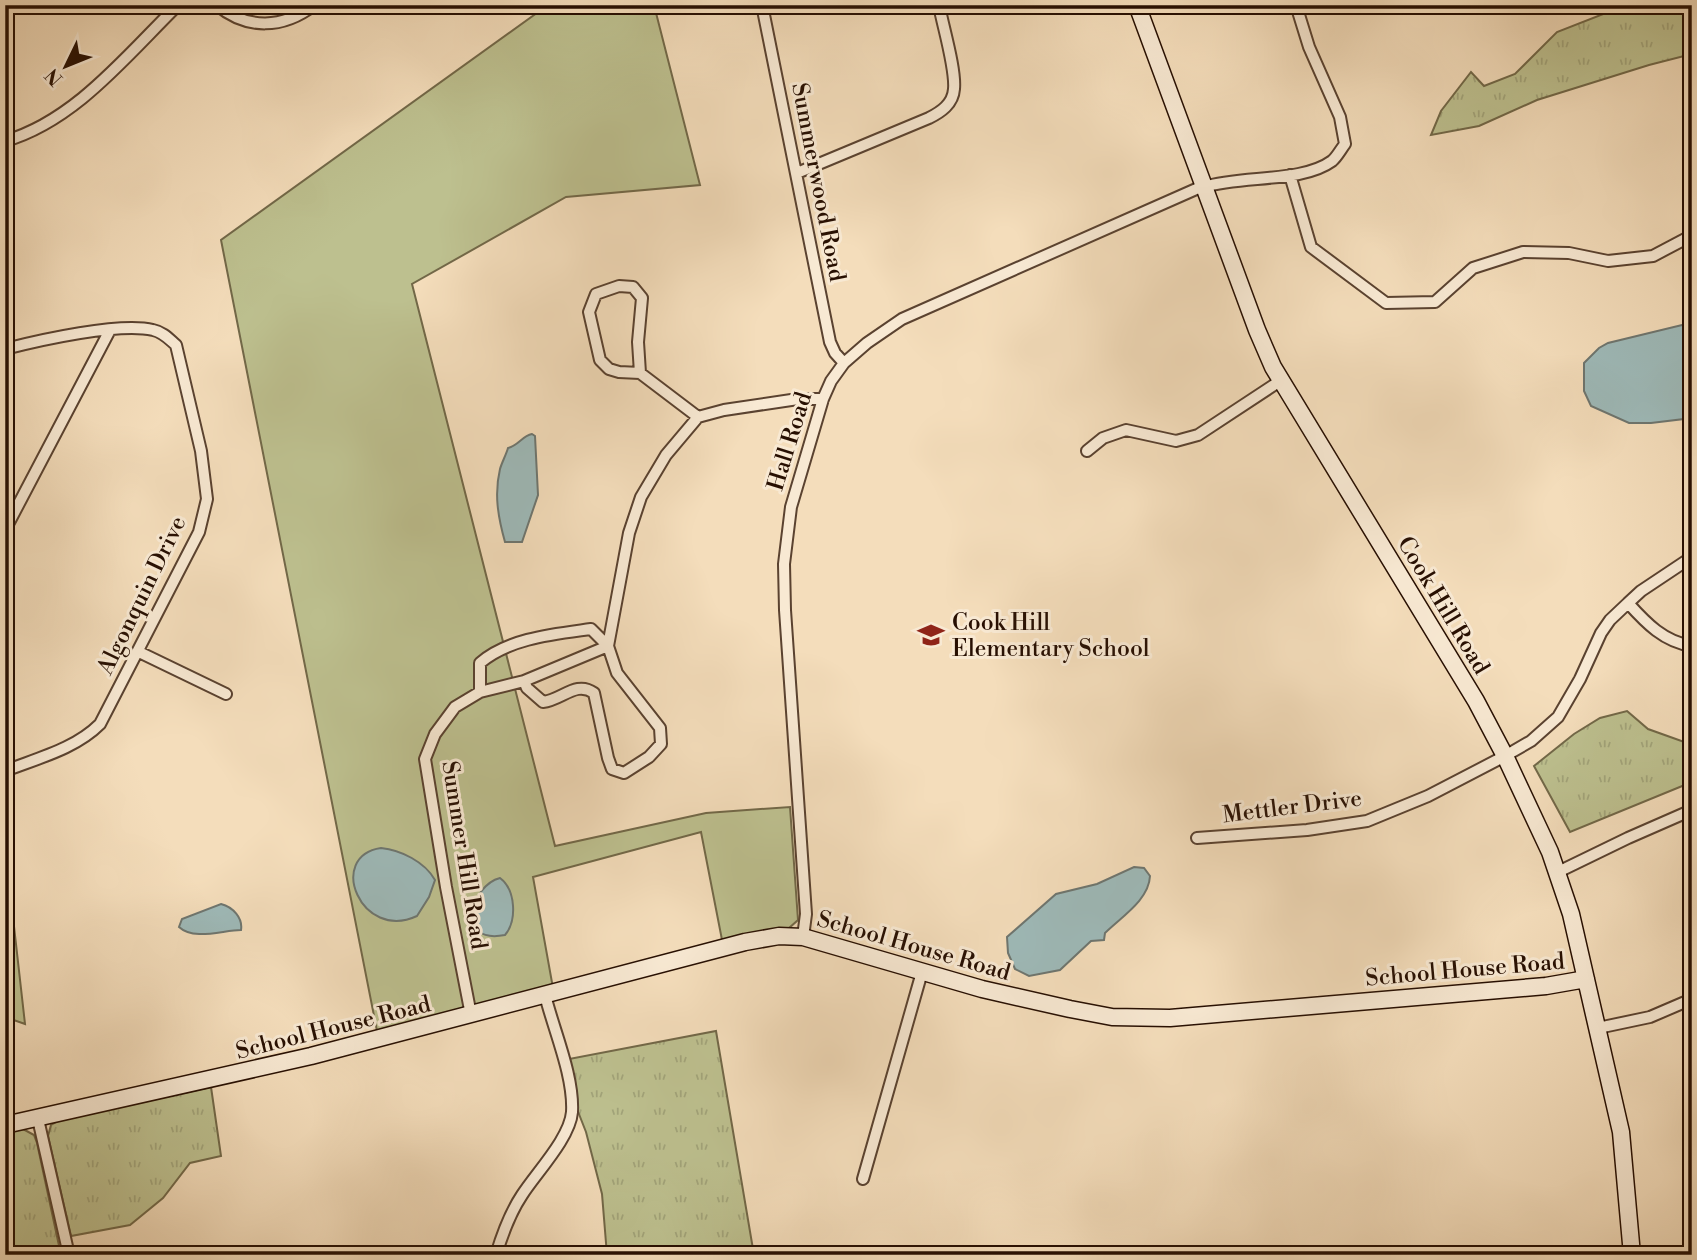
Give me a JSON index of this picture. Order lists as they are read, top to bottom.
{
  "streets": {
    "street": [
      "Summerwood Road",
      "Hall Road",
      "Algonquin Drive",
      "Cook Hill Road",
      "Mettler Drive",
      "Summer Hill Road",
      "School House Road"
    ]
  },
  "crossings": [
    ["Summerwood Road", "Hall Road"],
    ["Hall Road", "Cook Hill Road"],
    ["Hall Road", "School House Road"],
    ["Cook Hill Road", "Mettler Drive"],
    ["Cook Hill Road", "School House Road"],
    ["Summer Hill Road", "School House Road"]
  ],
  "places": {
    "school or university": ["Cook Hill Elementary School"]
  },
  "north": "bottom left"
}
